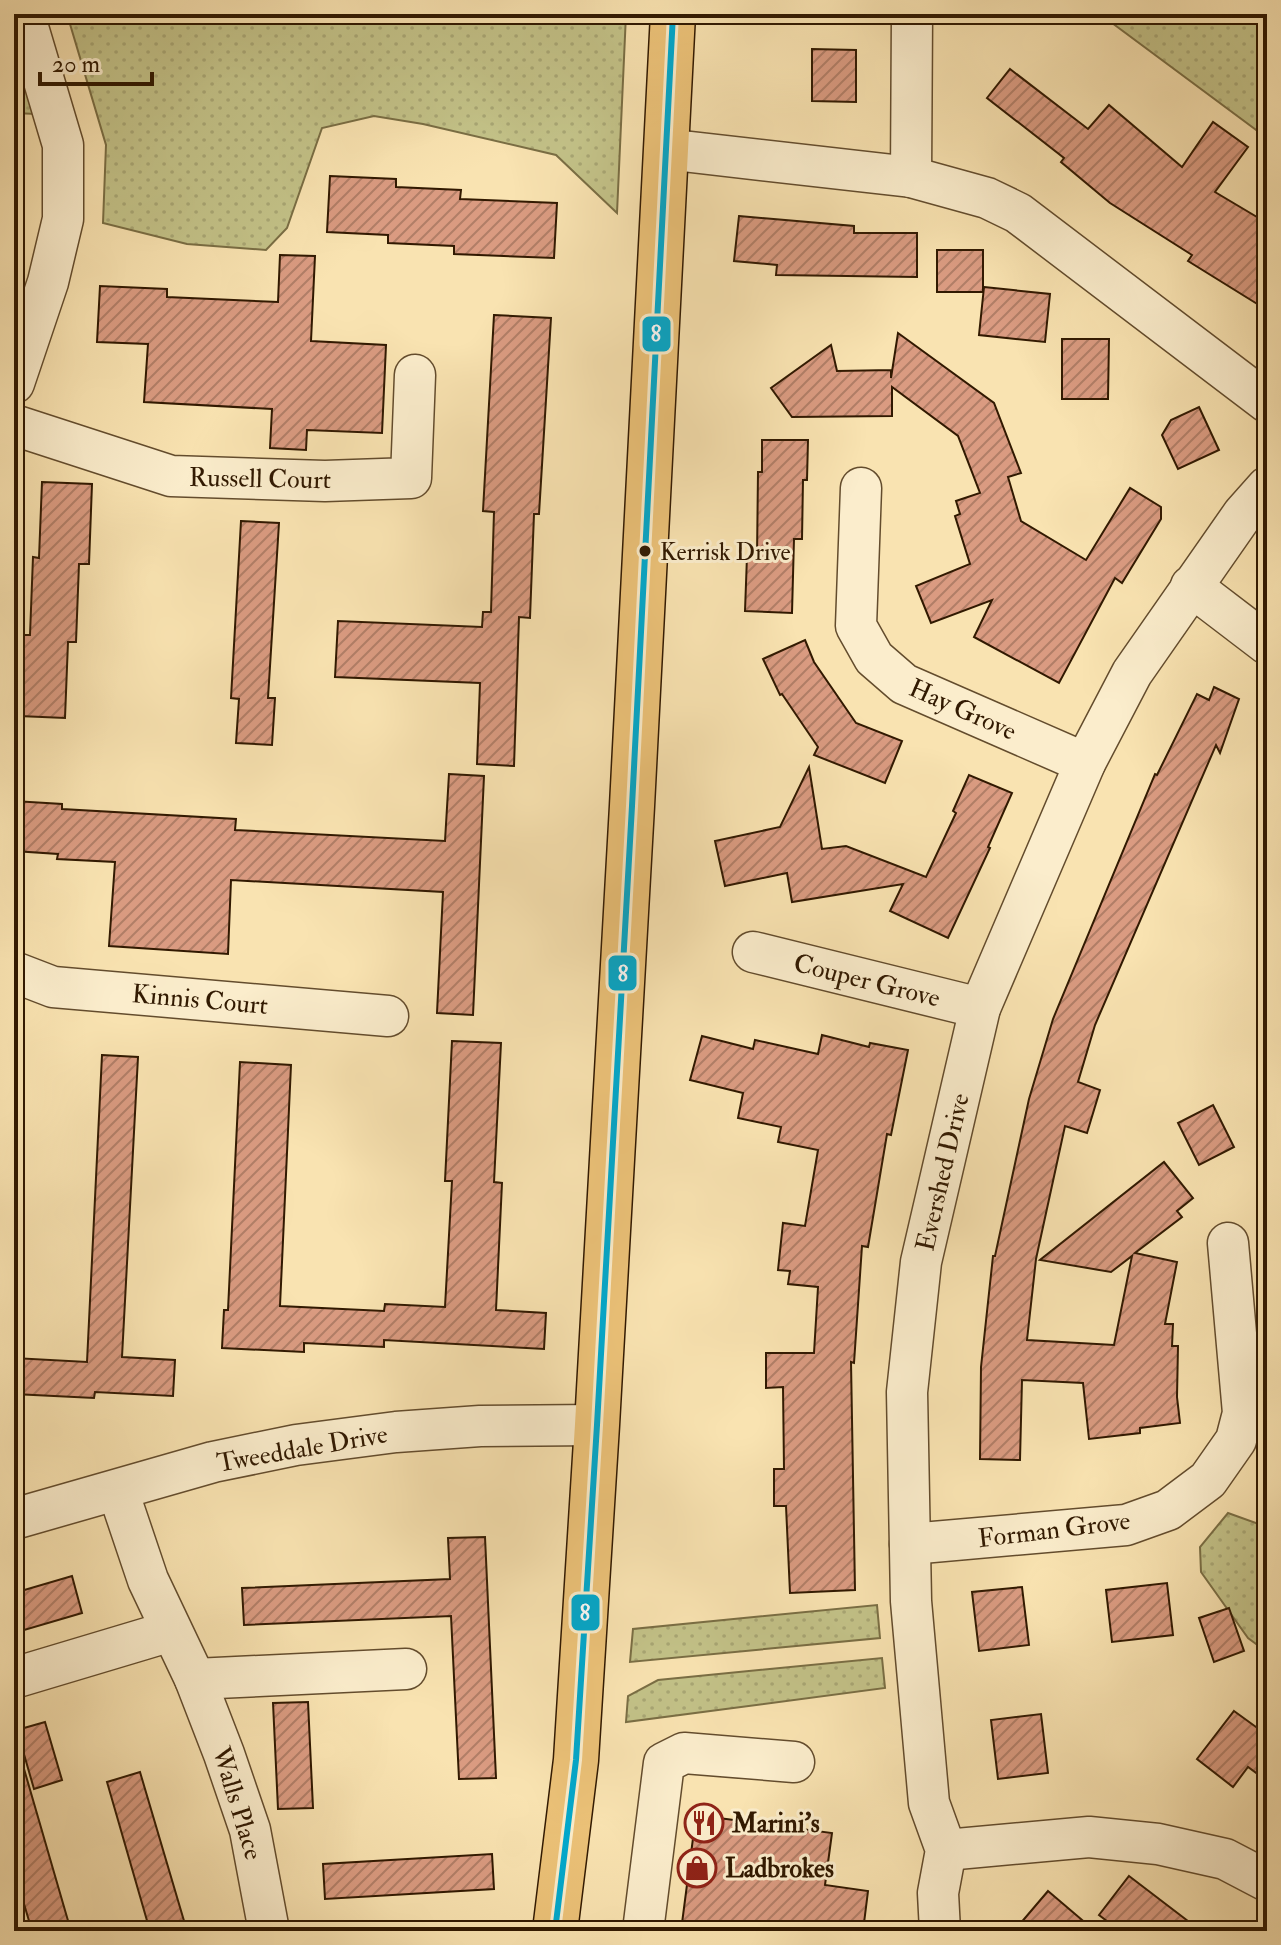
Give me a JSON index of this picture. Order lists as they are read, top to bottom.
{
  "streets": {
    "street": [
      "Russell Court",
      "Hay Grove",
      "Couper Grove",
      "Kinnis Court",
      "Evershed Drive",
      "Tweeddale Drive",
      "Forman Grove",
      "Walls Place"
    ]
  },
  "crossings": [
    ["Hay Grove", "Evershed Drive"],
    ["Couper Grove", "Evershed Drive"],
    ["Evershed Drive", "Forman Grove"],
    ["Tweeddale Drive", "Walls Place"]
  ],
  "places": {
    "other": ["Kerrisk Drive"],
    "restaurant": ["Marini's"],
    "shop": ["Ladbrokes"]
  },
  "lines": ["transit line 8"],
  "scale_bar": "20 m"
}
